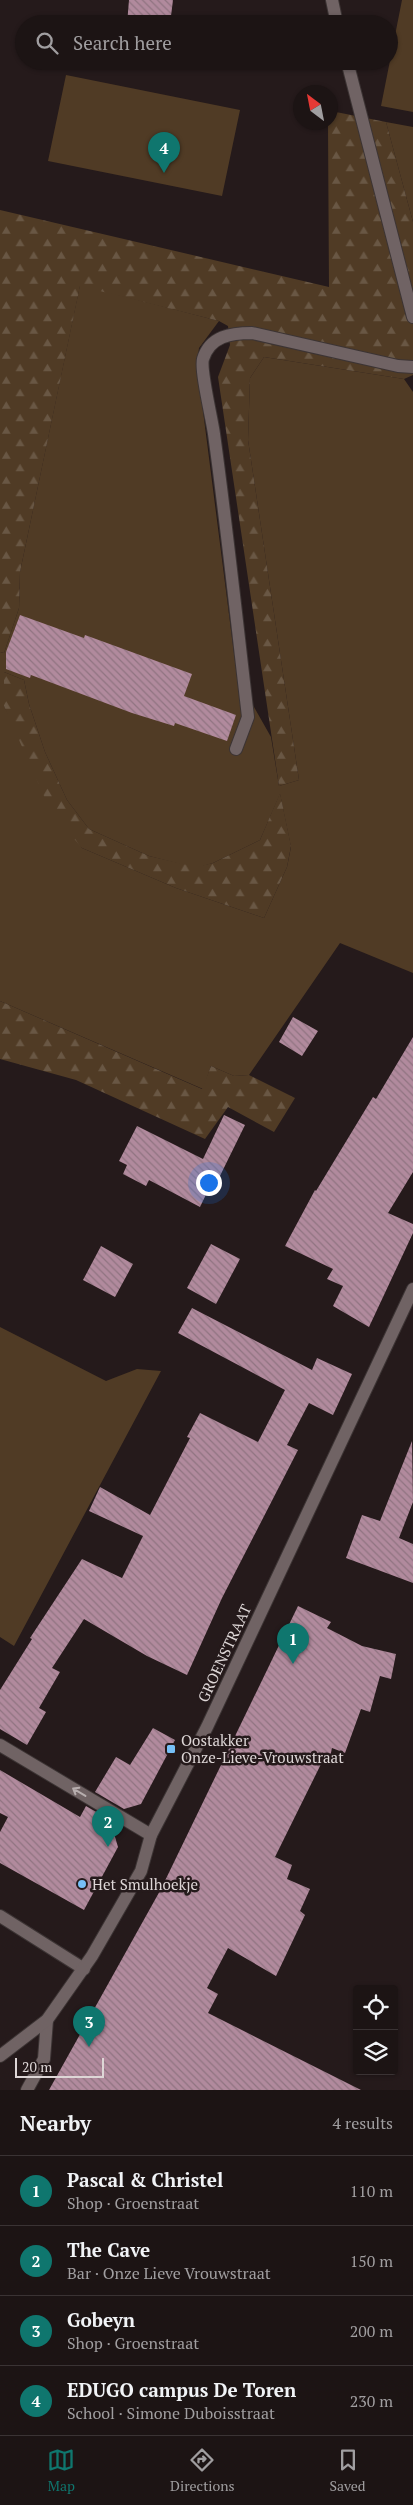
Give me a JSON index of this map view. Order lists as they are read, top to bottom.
{
  "streets": {
    "street": ["GROENSTRAAT"]
  },
  "places": {
    "transit": ["Oostakker Onze-Lieve-Vrouwstraat"],
    "other": ["Het Smulhoekje"]
  },
  "scale_bar": "20 m",
  "north": "top left",
  "page": {
    "search": "Search here",
    "pins": [
      "4",
      "1",
      "2",
      "3"
    ],
    "scale": "20 m",
    "heading": ["Nearby", "4 results"],
    "list": [
      {
        "mark": "1",
        "name": "Pascal & Christel",
        "note": "Shop · Groenstraat",
        "value": "110 m"
      },
      {
        "mark": "2",
        "name": "The Cave",
        "note": "Bar · Onze Lieve Vrouwstraat",
        "value": "150 m"
      },
      {
        "mark": "3",
        "name": "Gobeyn",
        "note": "Shop · Groenstraat",
        "value": "200 m"
      },
      {
        "mark": "4",
        "name": "EDUGO campus De Toren",
        "note": "School · Simone Duboisstraat",
        "value": "230 m"
      }
    ],
    "nav": ["Map", "Directions", "Saved"]
  }
}
